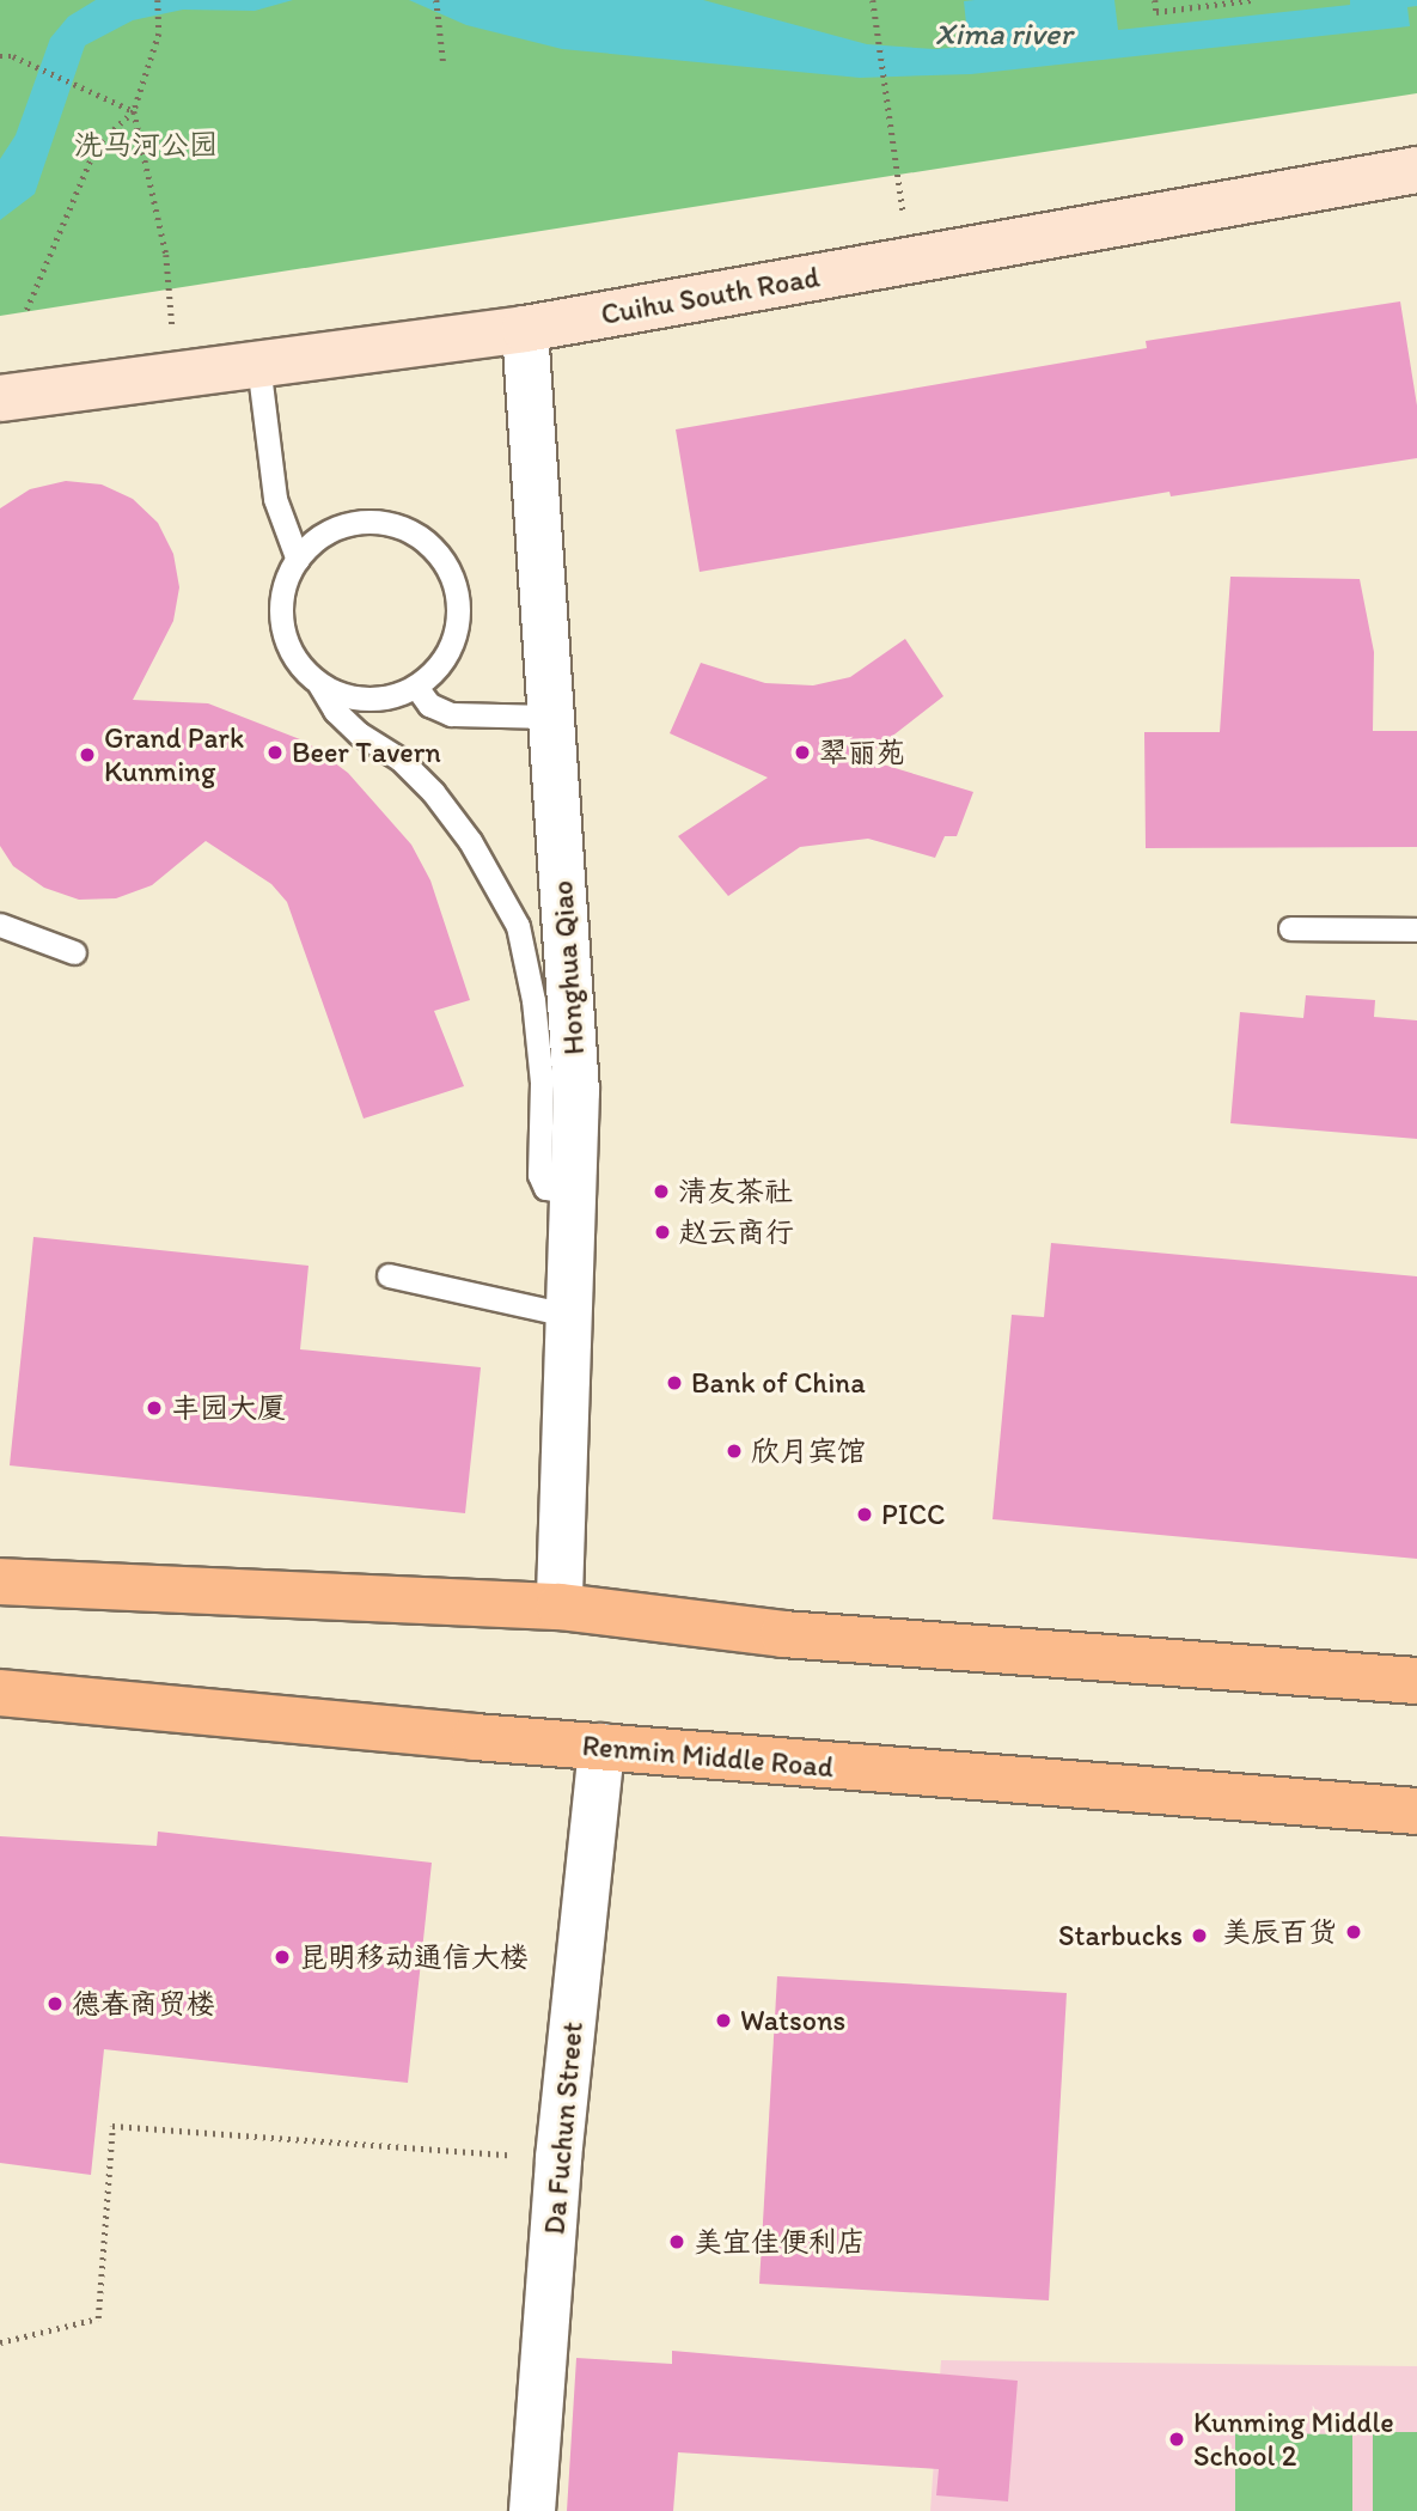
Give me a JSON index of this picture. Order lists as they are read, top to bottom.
{
  "streets": {
    "main road": ["Renmin Middle Road"],
    "street": ["Cuihu South Road", "Honghua Qiao", "Da Fuchun Street"]
  },
  "crossings": [
    ["Cuihu South Road", "Honghua Qiao"],
    ["Renmin Middle Road", "Da Fuchun Street"]
  ],
  "water": ["Xima river"],
  "parks": ["洗马河公园"],
  "places": [
    "Beer Tavern",
    "翠丽苑",
    "Grand Park Kunming",
    "清友茶社",
    "赵云商行",
    "Bank of China",
    "丰园大厦",
    "欣月宾馆",
    "PICC",
    "美辰百货",
    "Starbucks",
    "昆明移动通信大楼",
    "德春商贸楼",
    "Watsons",
    "美宜佳便利店",
    "Kunming Middle School 2"
  ]
}
